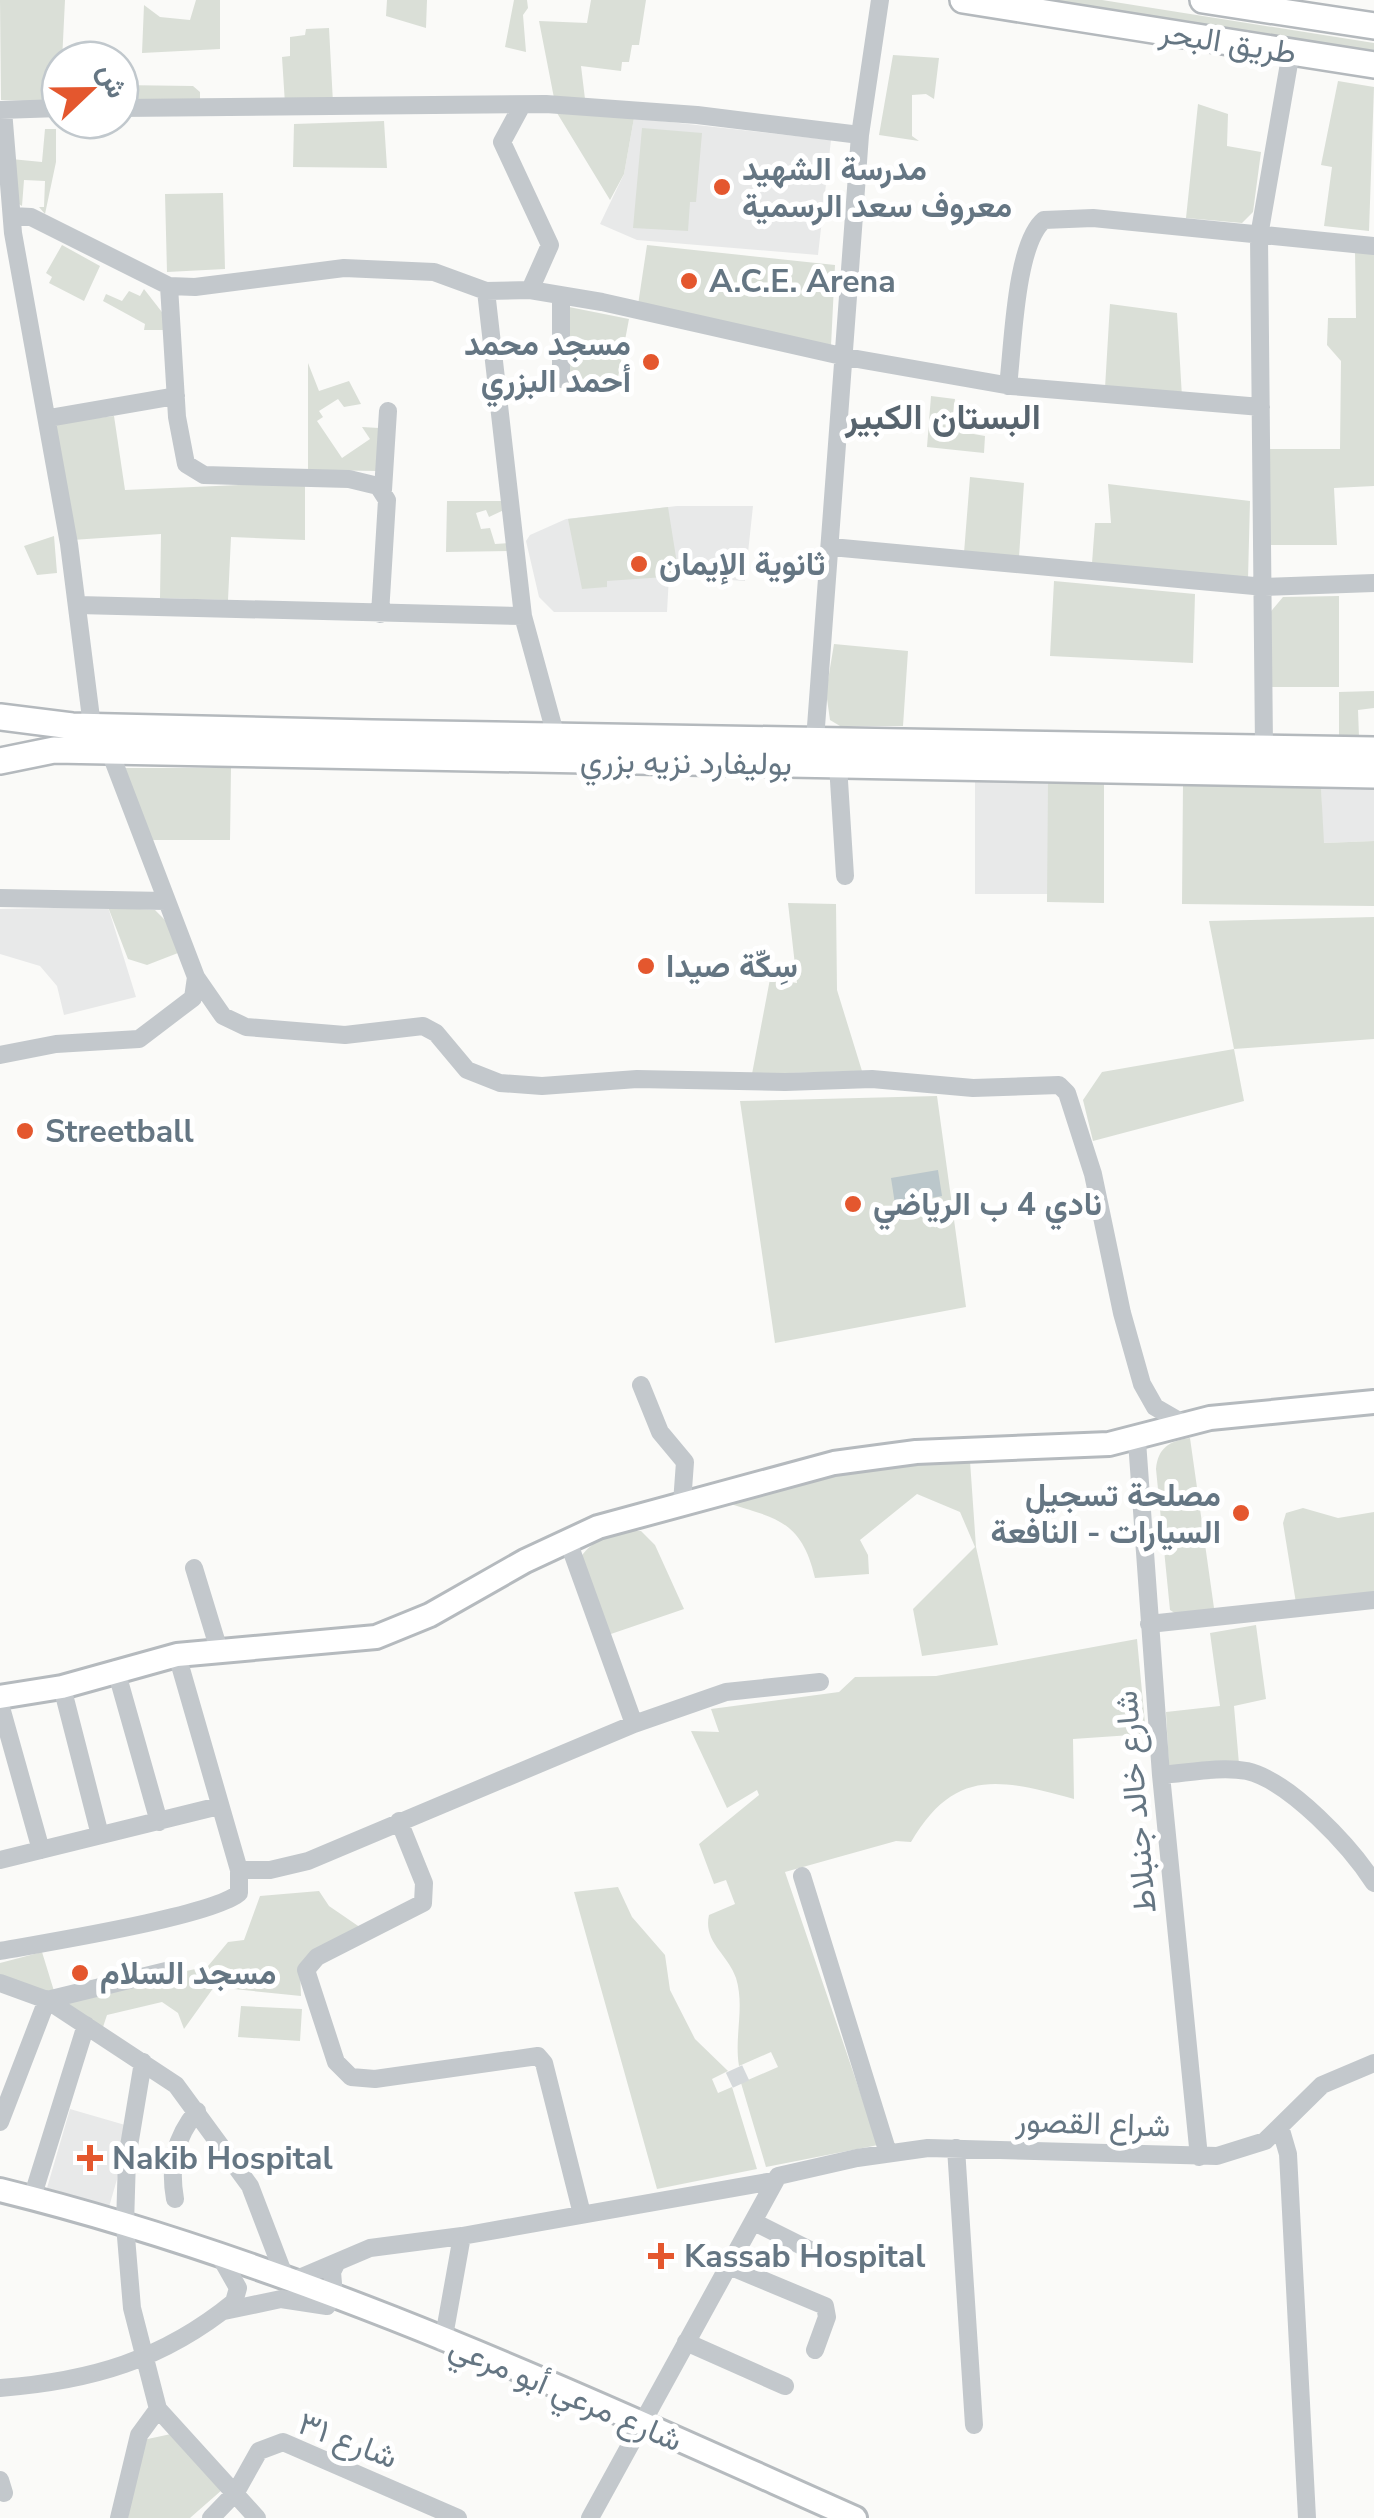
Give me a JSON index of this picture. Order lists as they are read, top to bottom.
{
  "streets": {
    "highway": ["طريق البحر", "بوليفارد نزيه بزري"],
    "main road": ["شارع مرعي أبو مرعي"],
    "street": ["شارع خالد جنبلاط", "شراع القصور", "شارع ٣١"]
  },
  "crossings": [
    ["شارع خالد جنبلاط", "شراع القصور"],
    ["شراع القصور", "شارع مرعي أبو مرعي"]
  ],
  "districts": ["البستان الكبير"],
  "places": {
    "other": [
      "مدرسة الشهيد معروف سعد الرسمية",
      "A.C.E. Arena",
      "مسجد محمد أحمد البزري",
      "ثانوية الإيمان",
      "سِكّة صيدا",
      "Streetball",
      "نادي 4 ب الرياضي",
      "مصلحة تسجيل السيارات - النافعة",
      "مسجد السلام"
    ],
    "health": ["Nakib Hospital", "Kassab Hospital"]
  },
  "north": "right"
}
